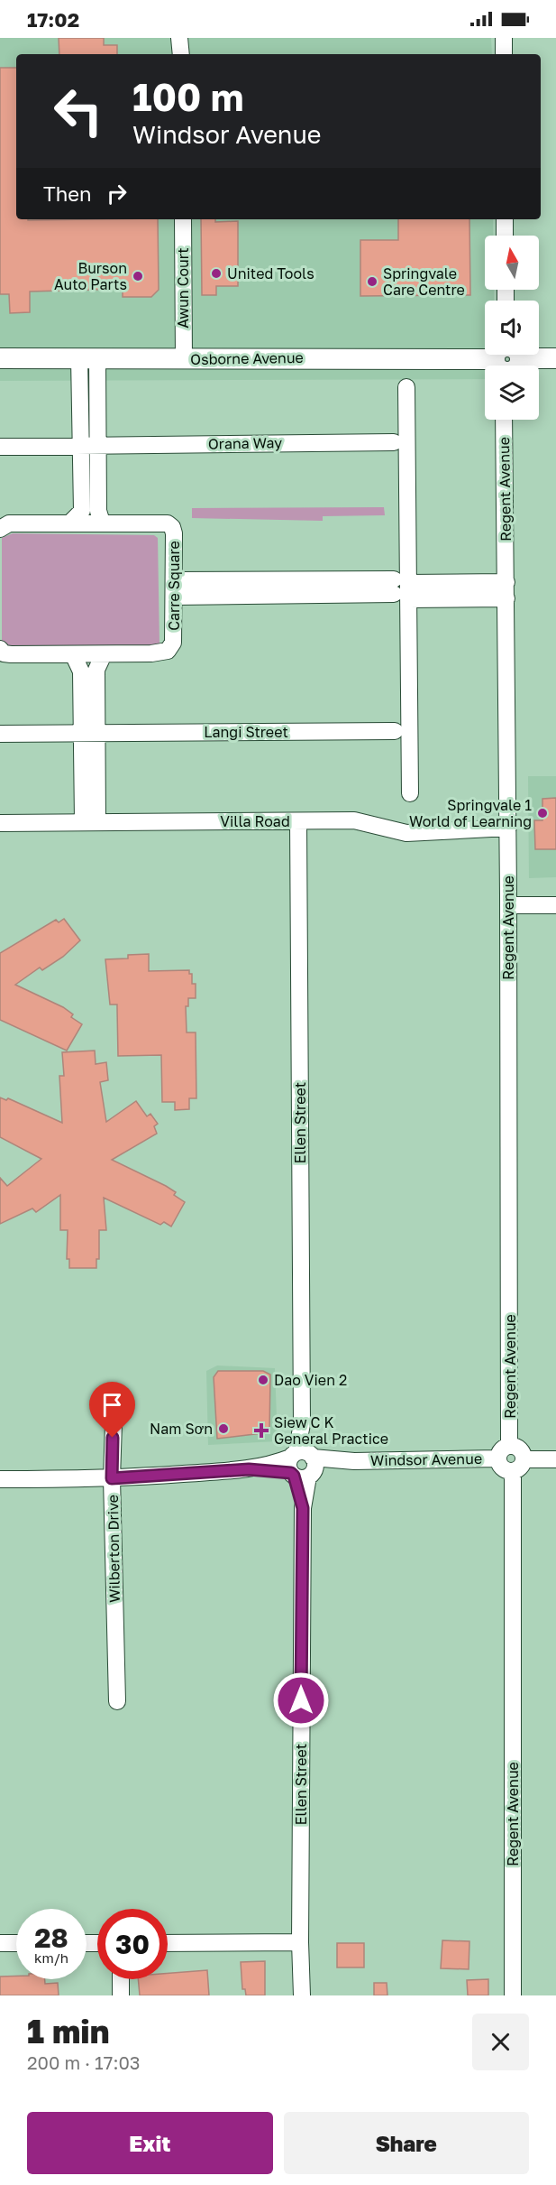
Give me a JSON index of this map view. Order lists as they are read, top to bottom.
{
  "streets": {
    "main road": ["Osborne Avenue"],
    "street": [
      "Awun Court",
      "Orana Way",
      "Regent Avenue",
      "Carre Square",
      "Langi Street",
      "Villa Road",
      "Ellen Street",
      "Windsor Avenue",
      "Wilberton Drive"
    ]
  },
  "crossings": [
    ["Awun Court", "Osborne Avenue"],
    ["Regent Avenue", "Villa Road"],
    ["Regent Avenue", "Windsor Avenue"],
    ["Villa Road", "Ellen Street"],
    ["Ellen Street", "Windsor Avenue"],
    ["Windsor Avenue", "Wilberton Drive"]
  ],
  "places": {
    "other": [
      "United Tools",
      "Burson Auto Parts",
      "Springvale Care Centre",
      "Springvale 1 World of Learning",
      "Dao Vien 2",
      "Nam Sơn"
    ],
    "health": ["Siew C K General Practice"]
  },
  "north": "top",
  "page": {
    "status": "17:02",
    "turn": ["100 m", "Windsor Avenue"],
    "then": "Then",
    "speed": "28 km/h",
    "limit": "30",
    "heading": ["1 min", "200 m · 17:03"],
    "buttons": ["Exit", "Share"]
  }
}
